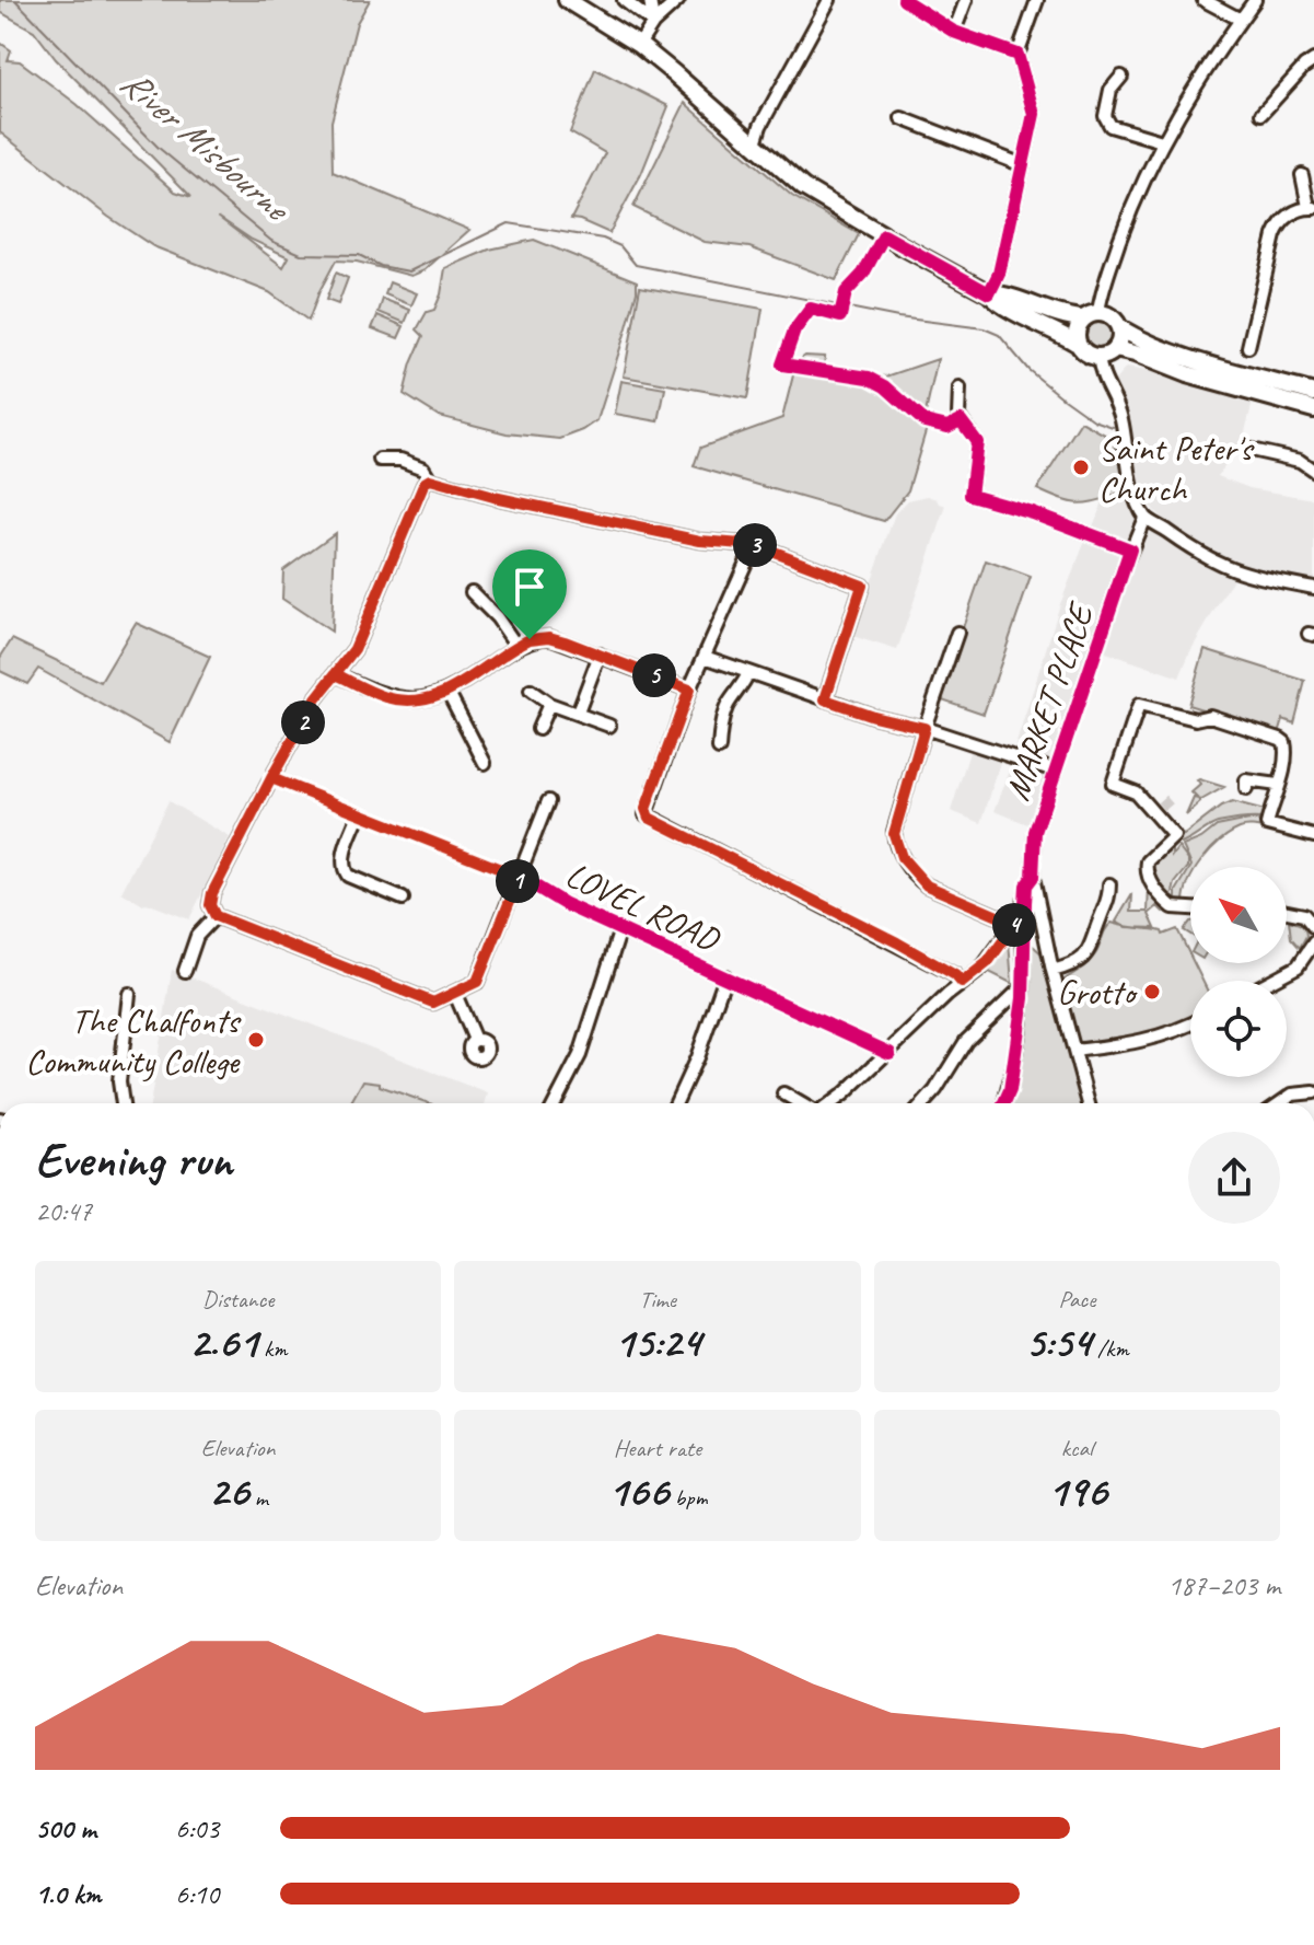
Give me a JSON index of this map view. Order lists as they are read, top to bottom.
{
  "streets": {
    "street": ["MARKET PLACE", "LOVEL ROAD"]
  },
  "water": ["River Misbourne"],
  "places": ["Saint Peter's Church", "Grotto", "The Chalfonts Community College"],
  "north": "top left",
  "page": {
    "pins": [
      "3",
      "5",
      "2",
      "1",
      "4"
    ],
    "heading": ["Evening run", "20:47"],
    "stats": [
      ["Distance", "2.61 km"],
      ["Time", "15:24"],
      ["Pace", "5:54 /km"],
      ["Elevation", "26 m"],
      ["Heart rate", "166 bpm"],
      ["kcal", "196"]
    ],
    "chart": ["Elevation", "187–203 m"],
    "list": [
      {
        "name": "500 m",
        "note": "6:03"
      },
      {
        "name": "1.0 km",
        "note": "6:10"
      }
    ]
  }
}
